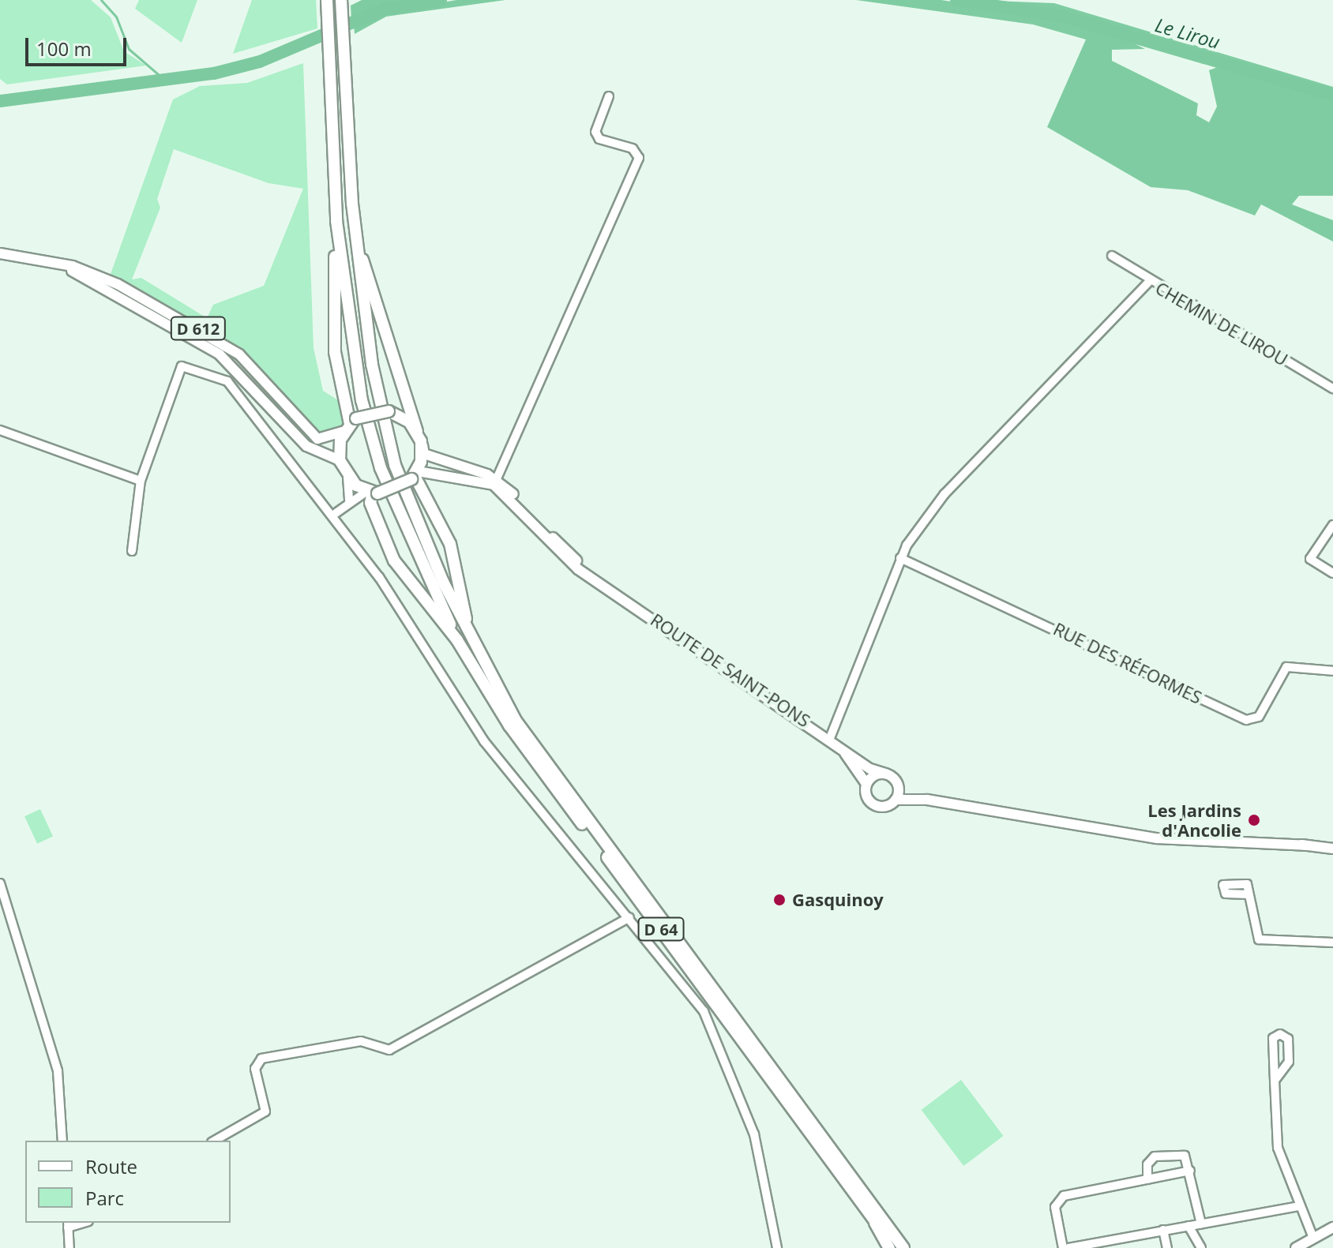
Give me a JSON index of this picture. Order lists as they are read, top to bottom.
{
  "streets": {
    "highway": ["D 64"],
    "main road": ["D 612", "ROUTE DE SAINT-PONS"],
    "street": ["CHEMIN DE LIROU", "RUE DES RÉFORMES"]
  },
  "crossings": [
    ["D 612", "ROUTE DE SAINT-PONS"],
    ["D 612", "D 64"],
    ["ROUTE DE SAINT-PONS", "D 64"]
  ],
  "water": ["Le Lirou"],
  "places": ["Les Jardins d'Ancolie", "Gasquinoy"],
  "legend": ["Route", "Parc"],
  "scale_bar": "100 m"
}
